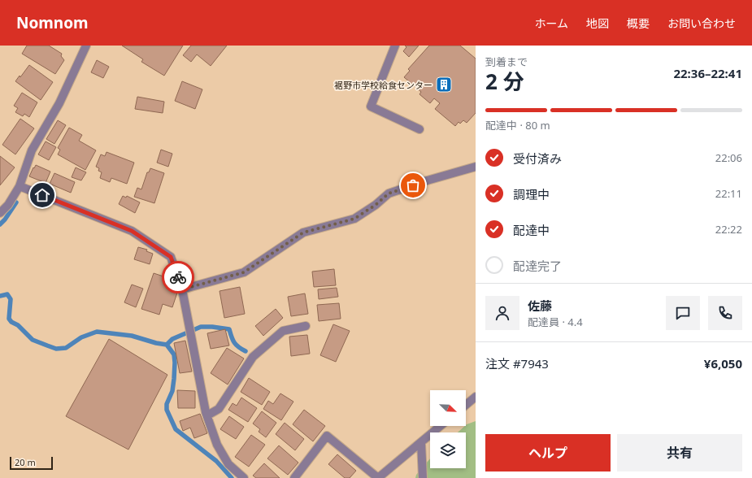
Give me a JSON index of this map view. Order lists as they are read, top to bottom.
{
  "places": {
    "building": ["裾野市学校給食センター"]
  },
  "scale_bar": "20 m",
  "north": "bottom right",
  "page": {
    "header": "Nomnom",
    "nav": [
      "ホーム",
      "地図",
      "概要",
      "お問い合わせ"
    ],
    "heading": ["2 分", "到着まで", "22:36–22:41"],
    "panel": [
      "佐藤",
      "配達員 · 4.4",
      "注文 #7943",
      "¥6,050"
    ],
    "bar": "配達中 · 80 m",
    "list": [
      ["受付済み", "22:06"],
      ["調理中", "22:11"],
      ["配達中", "22:22"],
      "配達完了"
    ],
    "buttons": ["ヘルプ", "共有"],
    "scale": "20 m"
  }
}
